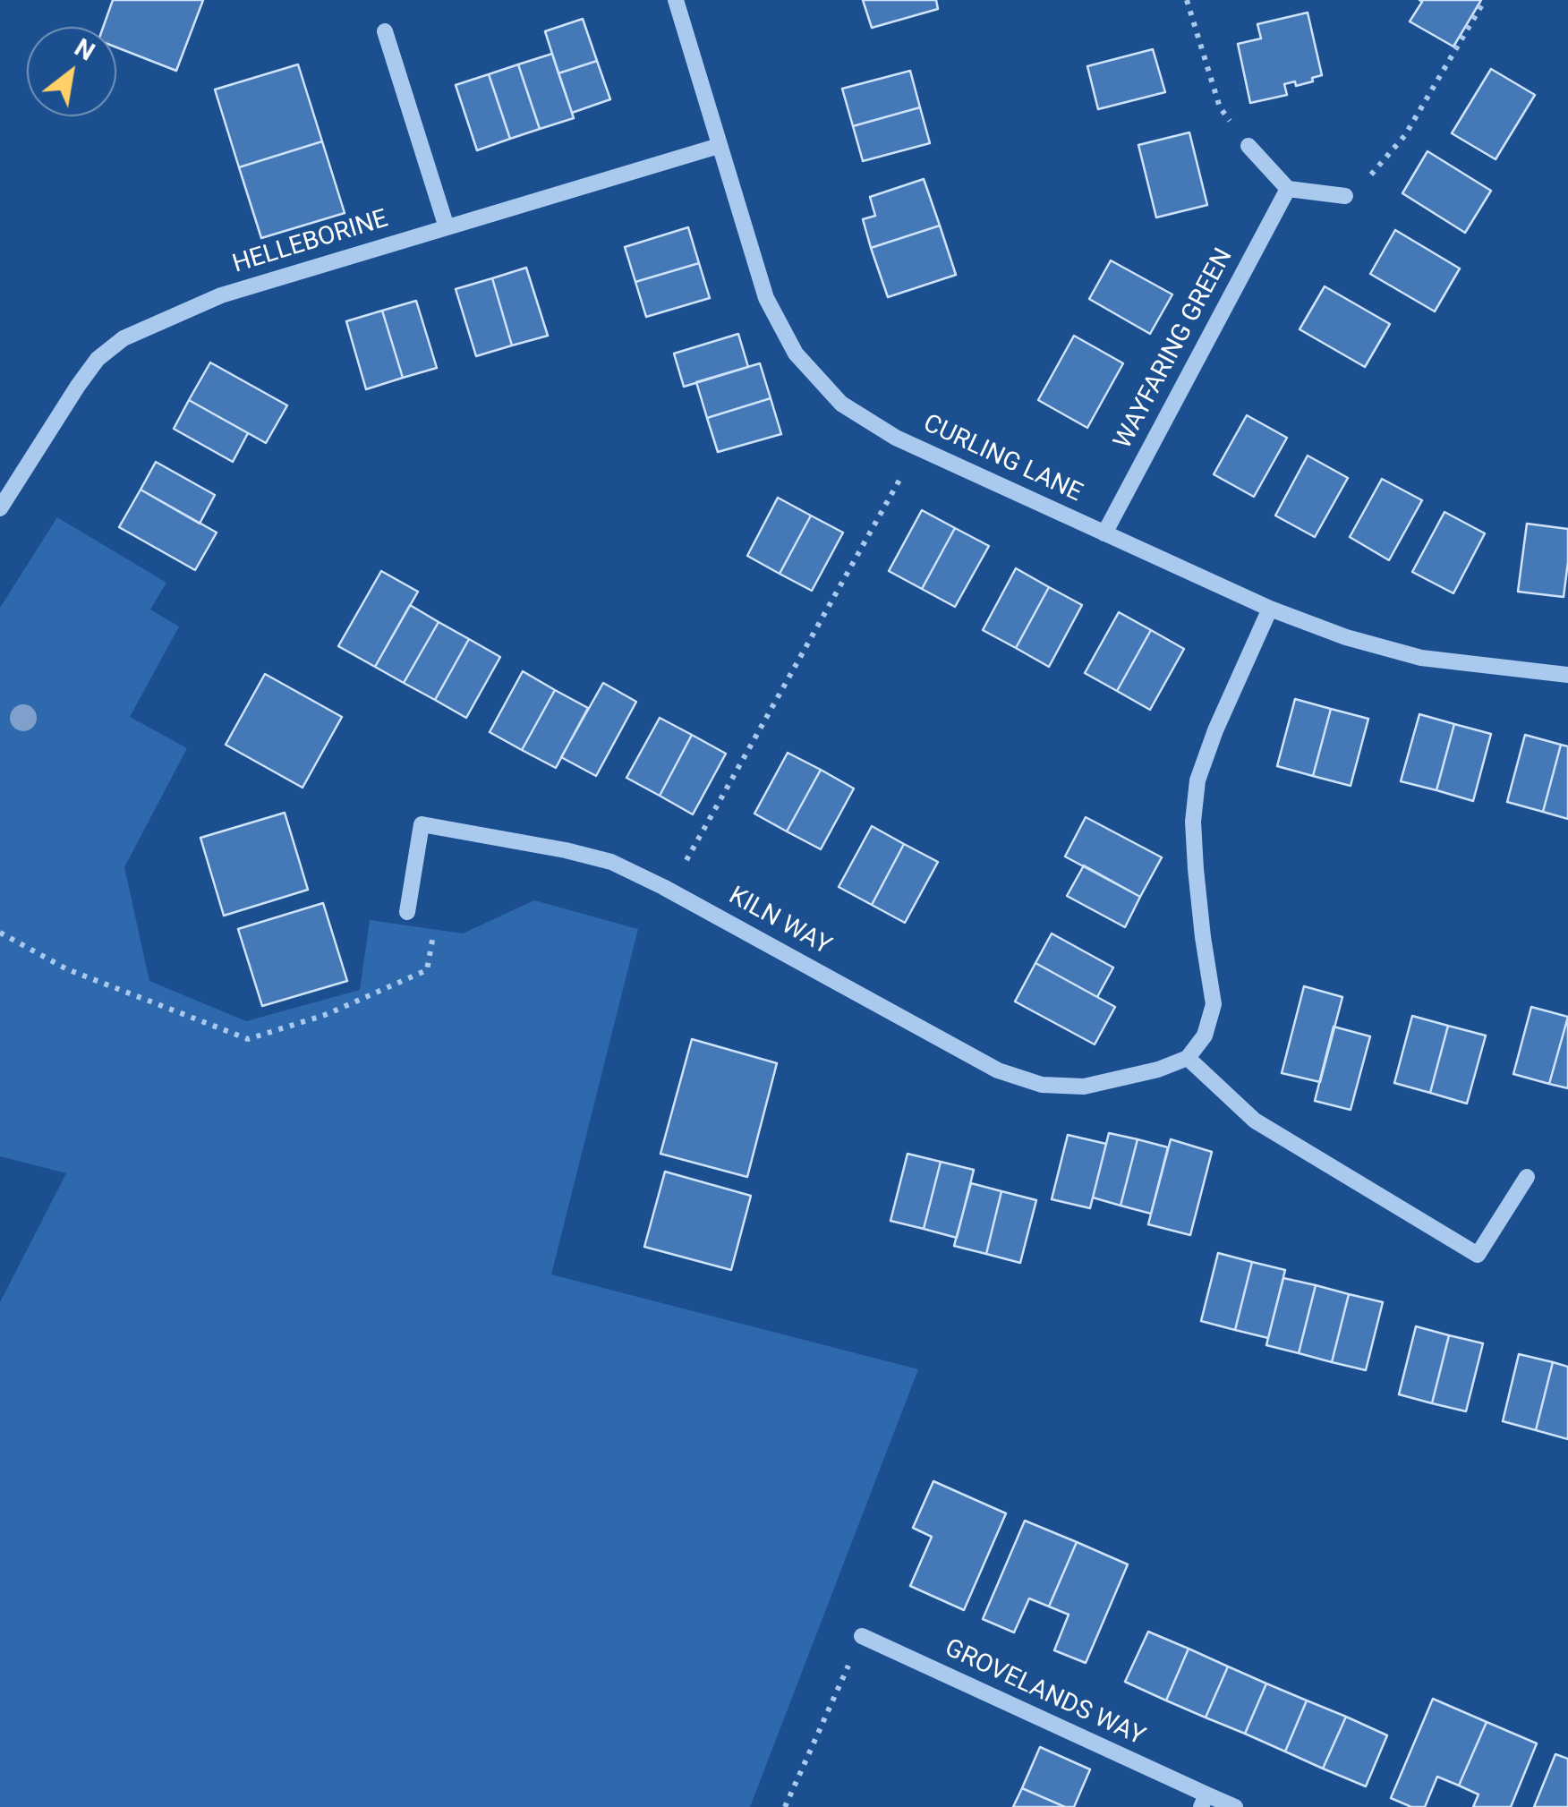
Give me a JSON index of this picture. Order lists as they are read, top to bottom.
{
  "streets": {
    "street": [
      "HELLEBORINE",
      "WAYFARING GREEN",
      "CURLING LANE",
      "KILN WAY",
      "GROVELANDS WAY"
    ]
  },
  "crossings": [
    ["HELLEBORINE", "CURLING LANE"],
    ["WAYFARING GREEN", "CURLING LANE"]
  ],
  "north": "top right"
}
